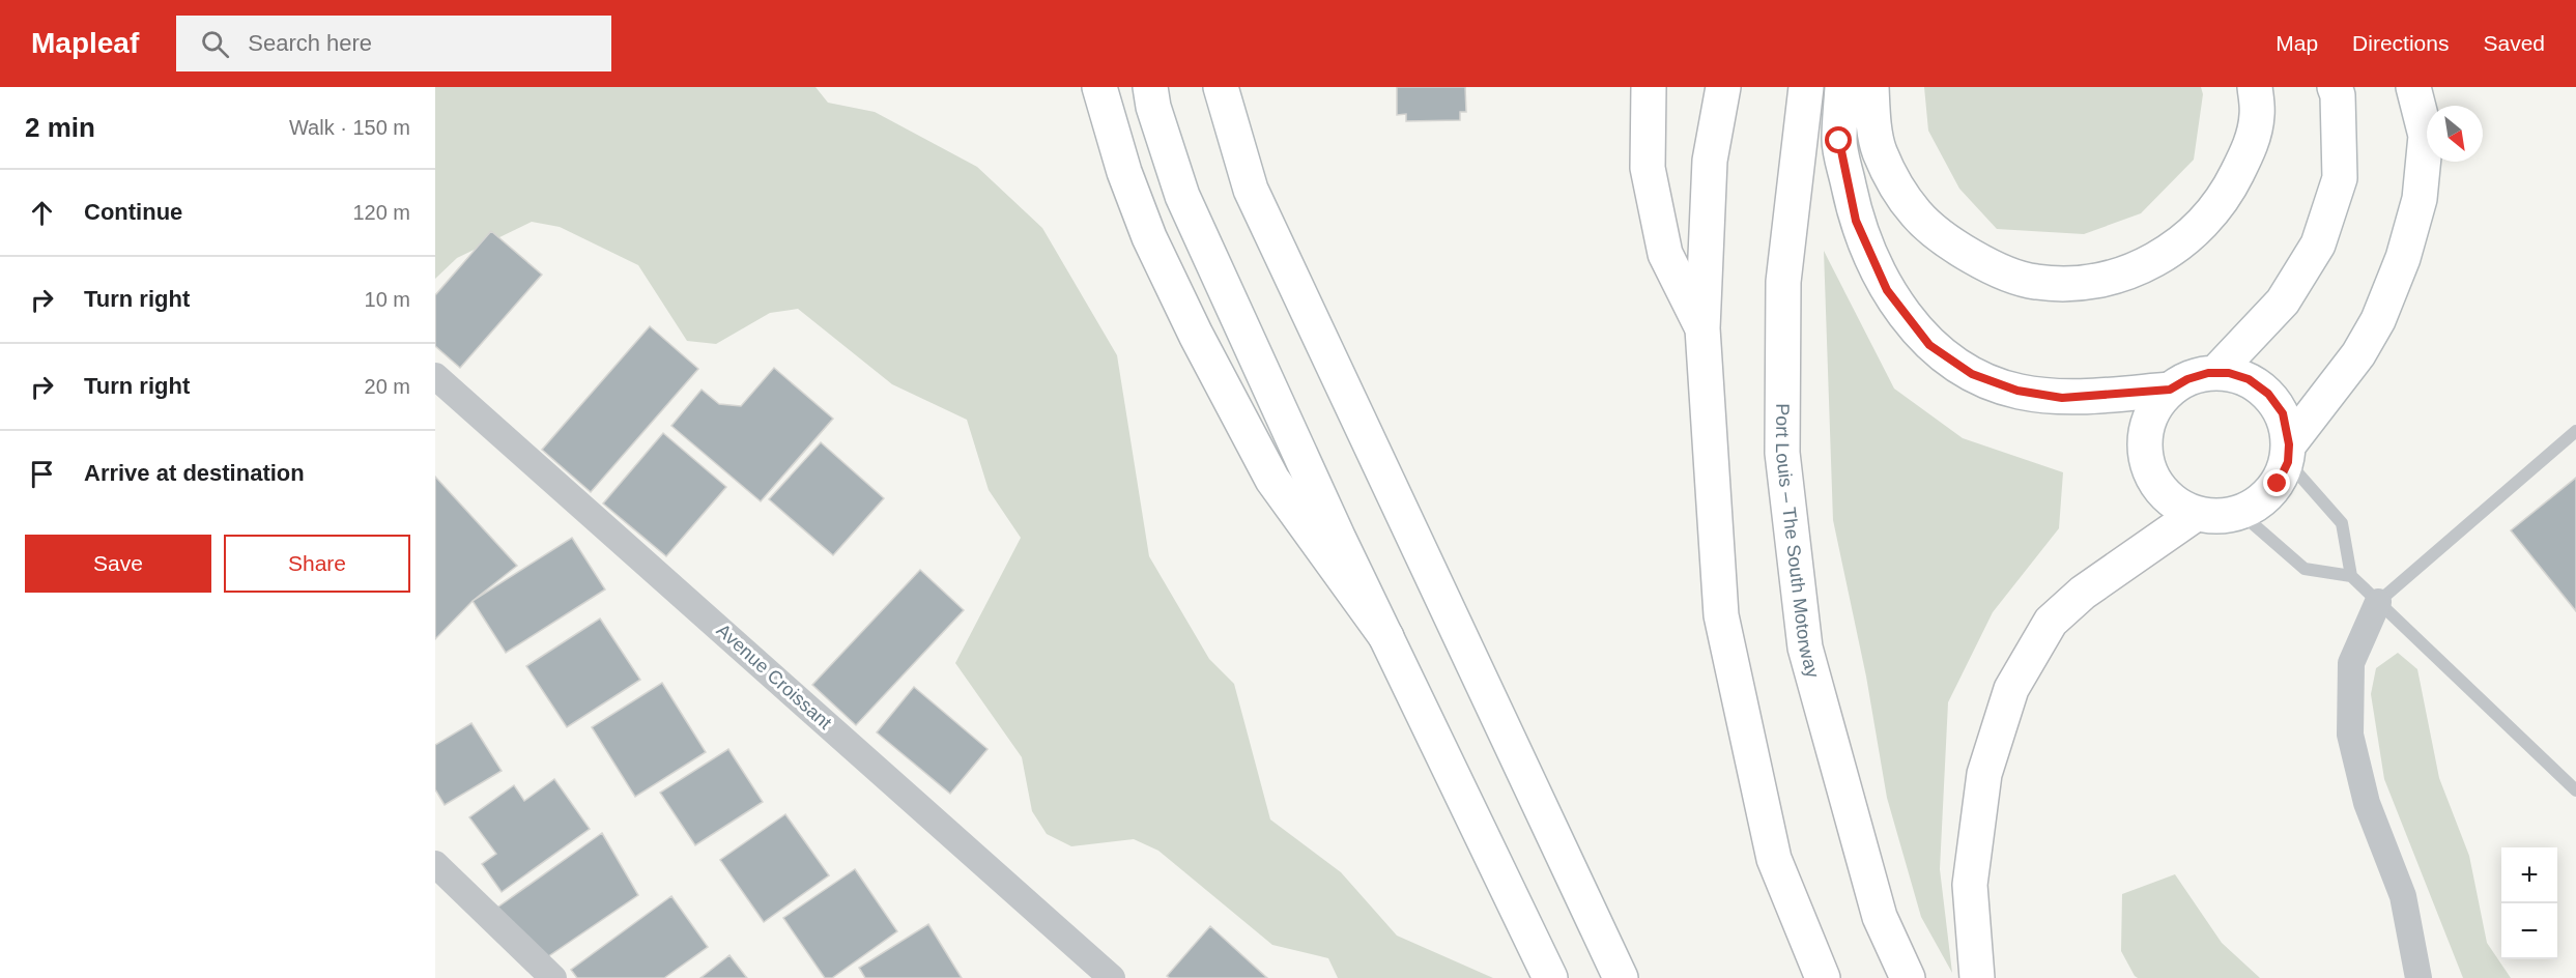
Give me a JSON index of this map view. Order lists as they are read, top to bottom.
{
  "streets": {
    "main road": ["Port Louis – The South Motorway"],
    "street": ["Avenue Croissant"]
  },
  "north": "bottom right",
  "page": {
    "header": "Mapleaf",
    "search": "Search here",
    "nav": ["Map", "Directions", "Saved"],
    "heading": ["2 min", "Walk · 150 m"],
    "list": [
      ["Continue", "120 m"],
      ["Turn right", "10 m"],
      ["Turn right", "20 m"],
      "Arrive at destination"
    ],
    "buttons": ["Save", "Share"],
    "map_buttons": ["+", "−"]
  }
}
